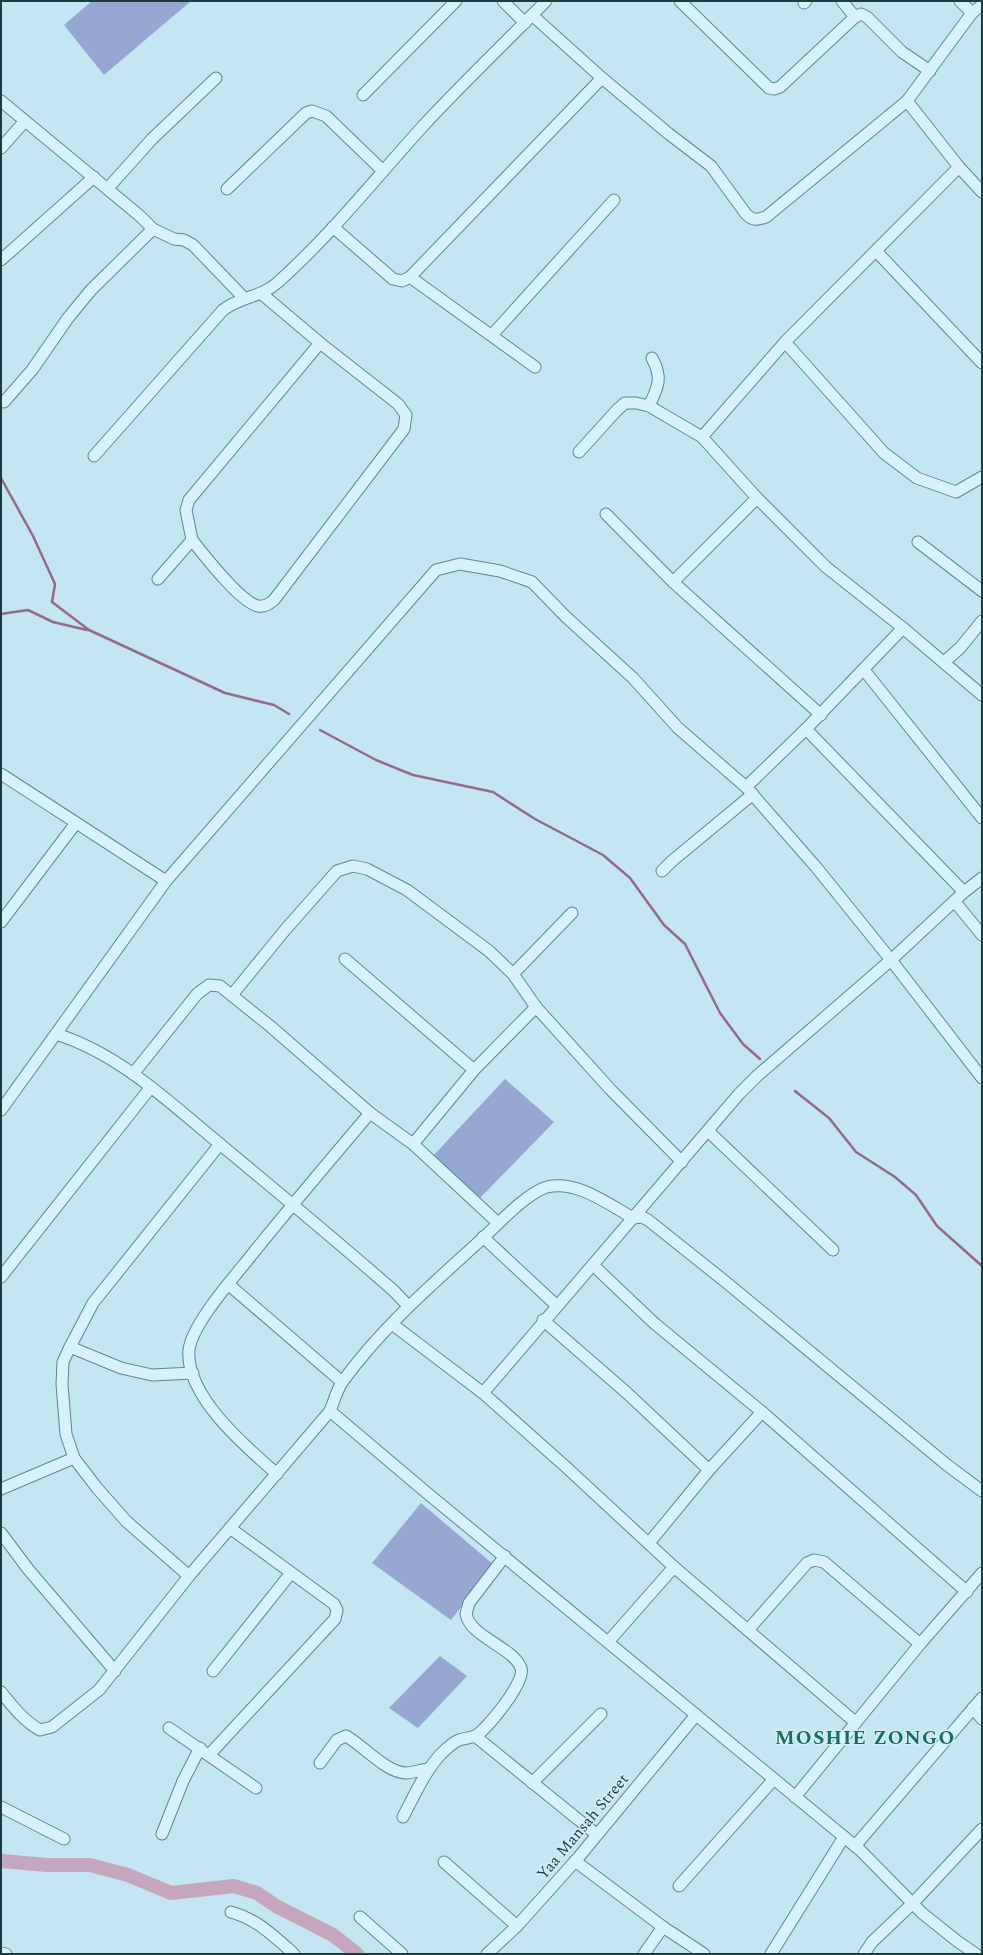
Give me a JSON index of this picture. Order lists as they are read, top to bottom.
{
  "streets": {
    "street": ["Yaa Mansah Street"]
  },
  "districts": ["MOSHIE ZONGO"]
}
